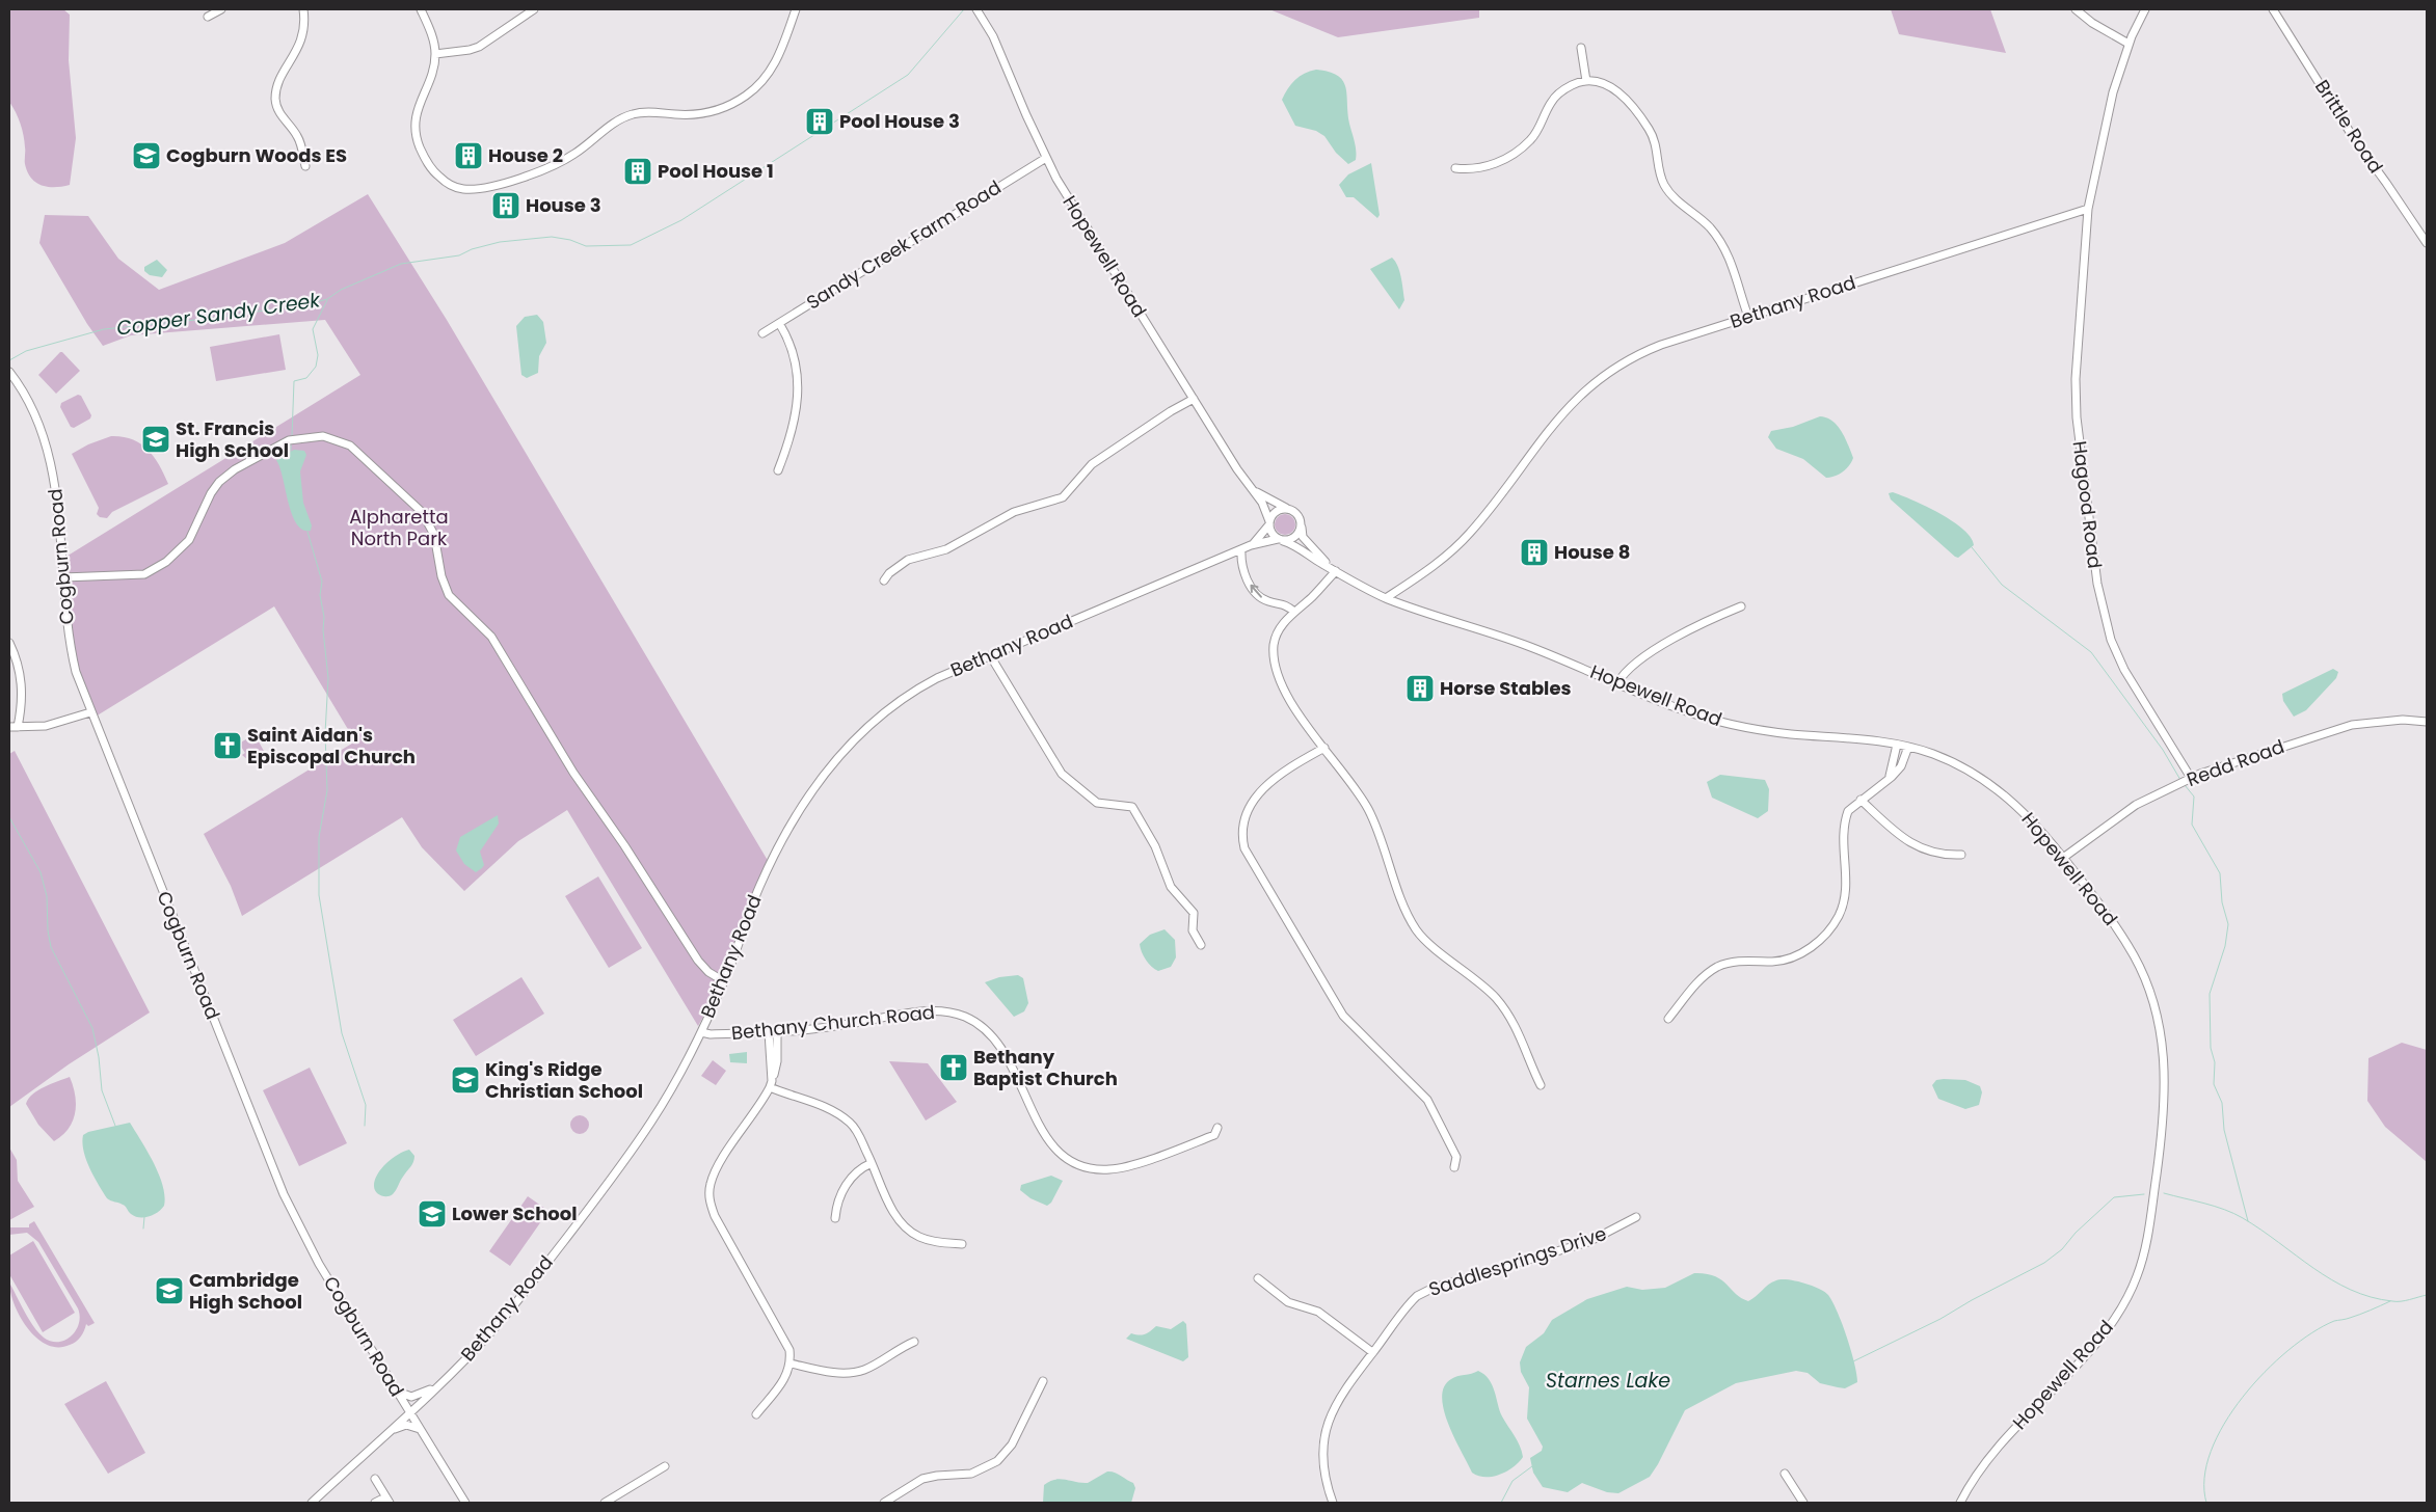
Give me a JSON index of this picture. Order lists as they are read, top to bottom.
{
  "streets": {
    "street": [
      "Brittle Road",
      "Sandy Creek Farm Road",
      "Hopewell Road",
      "Bethany Road",
      "Hagood Road",
      "Cogburn Road",
      "Redd Road",
      "Bethany Church Road",
      "Saddlesprings Drive"
    ]
  },
  "crossings": [
    ["Sandy Creek Farm Road", "Hopewell Road"],
    ["Hopewell Road", "Bethany Road"],
    ["Hopewell Road", "Redd Road"],
    ["Bethany Road", "Hagood Road"],
    ["Bethany Road", "Cogburn Road"],
    ["Bethany Road", "Bethany Church Road"],
    ["Hagood Road", "Redd Road"]
  ],
  "water": ["Copper Sandy Creek", "Starnes Lake"],
  "parks": ["Alpharetta North Park"],
  "places": {
    "building": [
      "Pool House 3",
      "House 2",
      "Pool House 1",
      "House 3",
      "House 8",
      "Horse Stables"
    ],
    "school or university": [
      "Cogburn Woods ES",
      "St. Francis High School",
      "King's Ridge Christian School",
      "Lower School",
      "Cambridge High School"
    ],
    "church": ["Saint Aidan's Episcopal Church", "Bethany Baptist Church"]
  }
}
